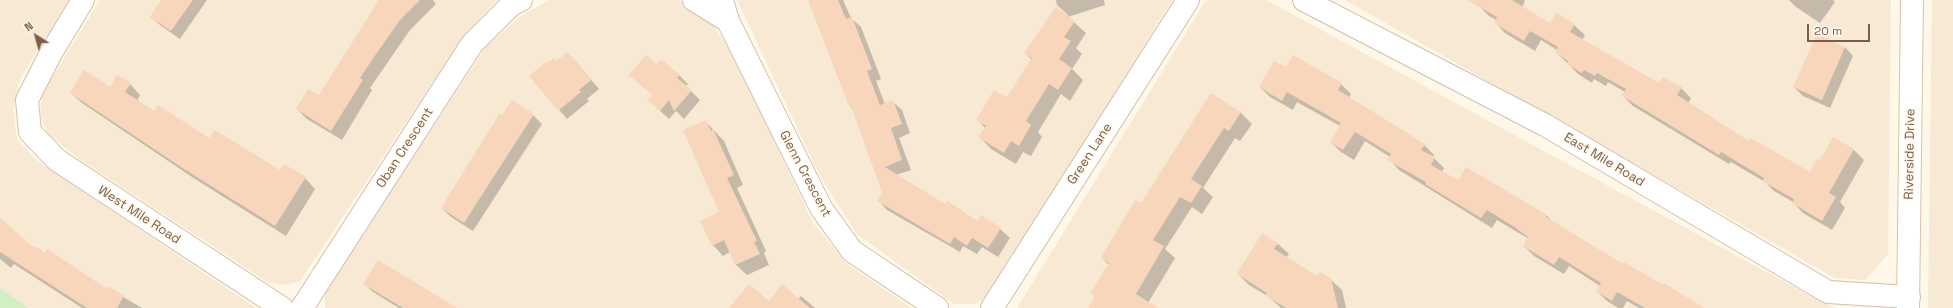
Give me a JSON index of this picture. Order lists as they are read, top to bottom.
{
  "streets": {
    "street": [
      "Oban Crescent",
      "Green Lane",
      "Riverside Drive",
      "East Mile Road",
      "Glenn Crescent",
      "West Mile Road"
    ]
  },
  "crossings": [
    ["Riverside Drive", "East Mile Road"]
  ],
  "scale_bar": "20 m",
  "north": "top left"
}
